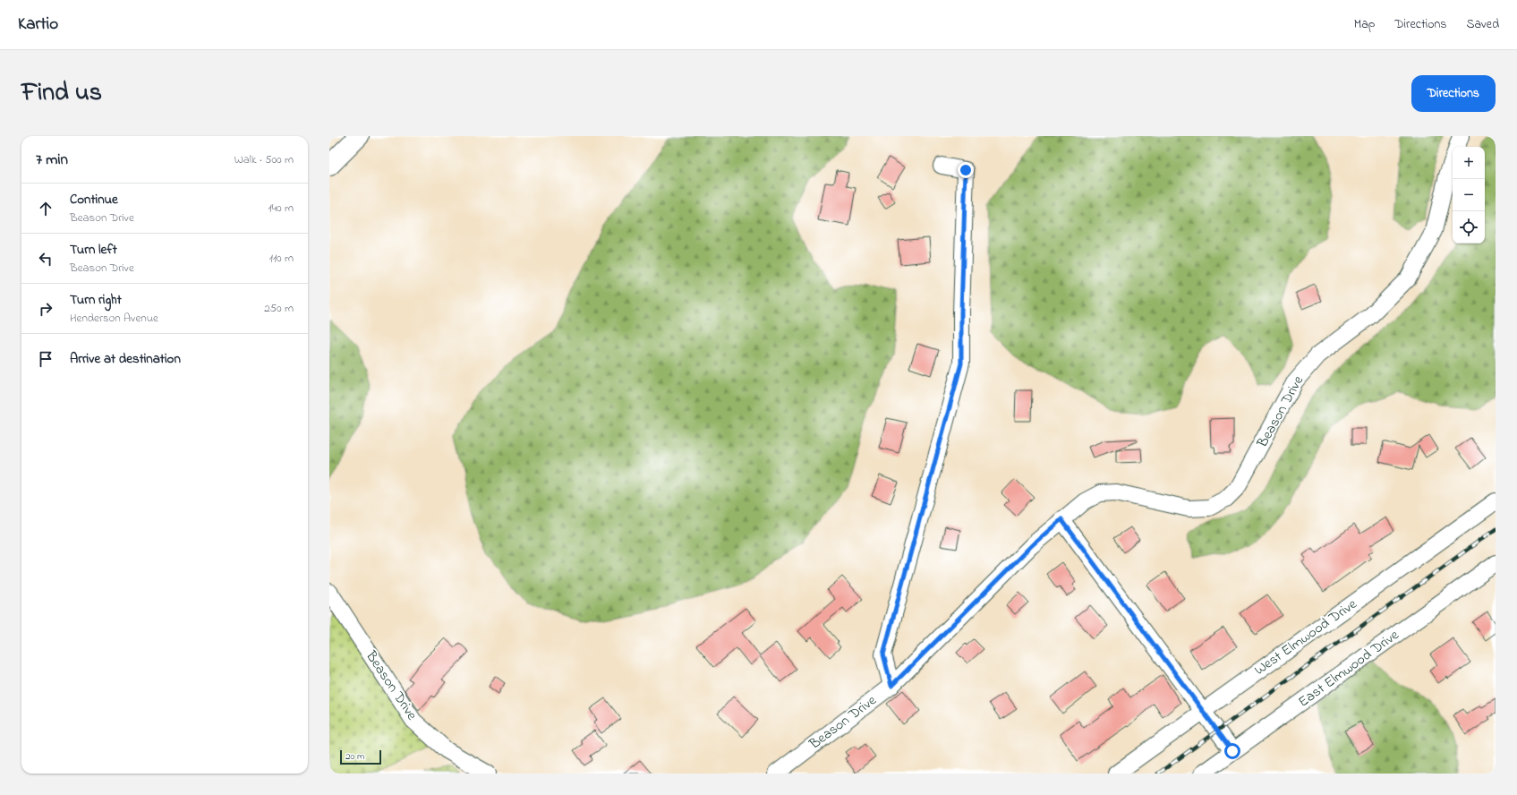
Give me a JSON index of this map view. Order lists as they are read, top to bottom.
{
  "streets": {
    "street": ["Beason Drive", "West Elmwood Drive", "East Elmwood Drive"]
  },
  "scale_bar": "20 m",
  "page": {
    "header": "Kartio",
    "nav": ["Map", "Directions", "Saved"],
    "title": "Find us",
    "buttons": "Directions",
    "heading": ["7 min", "Walk · 500 m"],
    "map_buttons": ["+", "−"],
    "list": [
      ["Continue", "Beason Drive", "140 m"],
      ["Turn left", "Beason Drive", "110 m"],
      ["Turn right", "Henderson Avenue", "250 m"],
      "Arrive at destination"
    ],
    "scale": "20 m"
  }
}
